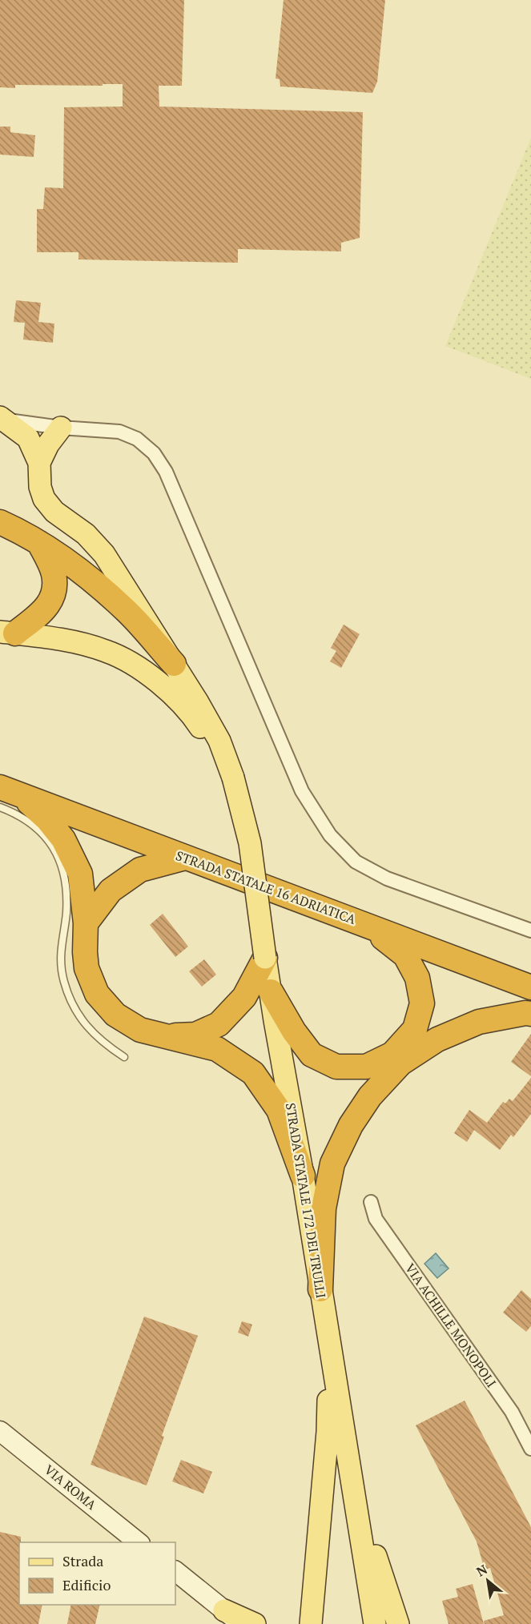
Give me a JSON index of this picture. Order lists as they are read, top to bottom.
{
  "streets": {
    "highway": ["STRADA STATALE 16 ADRIATICA"],
    "main road": ["STRADA STATALE 172 DEI TRULLI"],
    "street": ["VIA ACHILLE MONOPOLI", "VIA ROMA"]
  },
  "legend": ["Strada", "Edificio"],
  "north": "top left"
}
